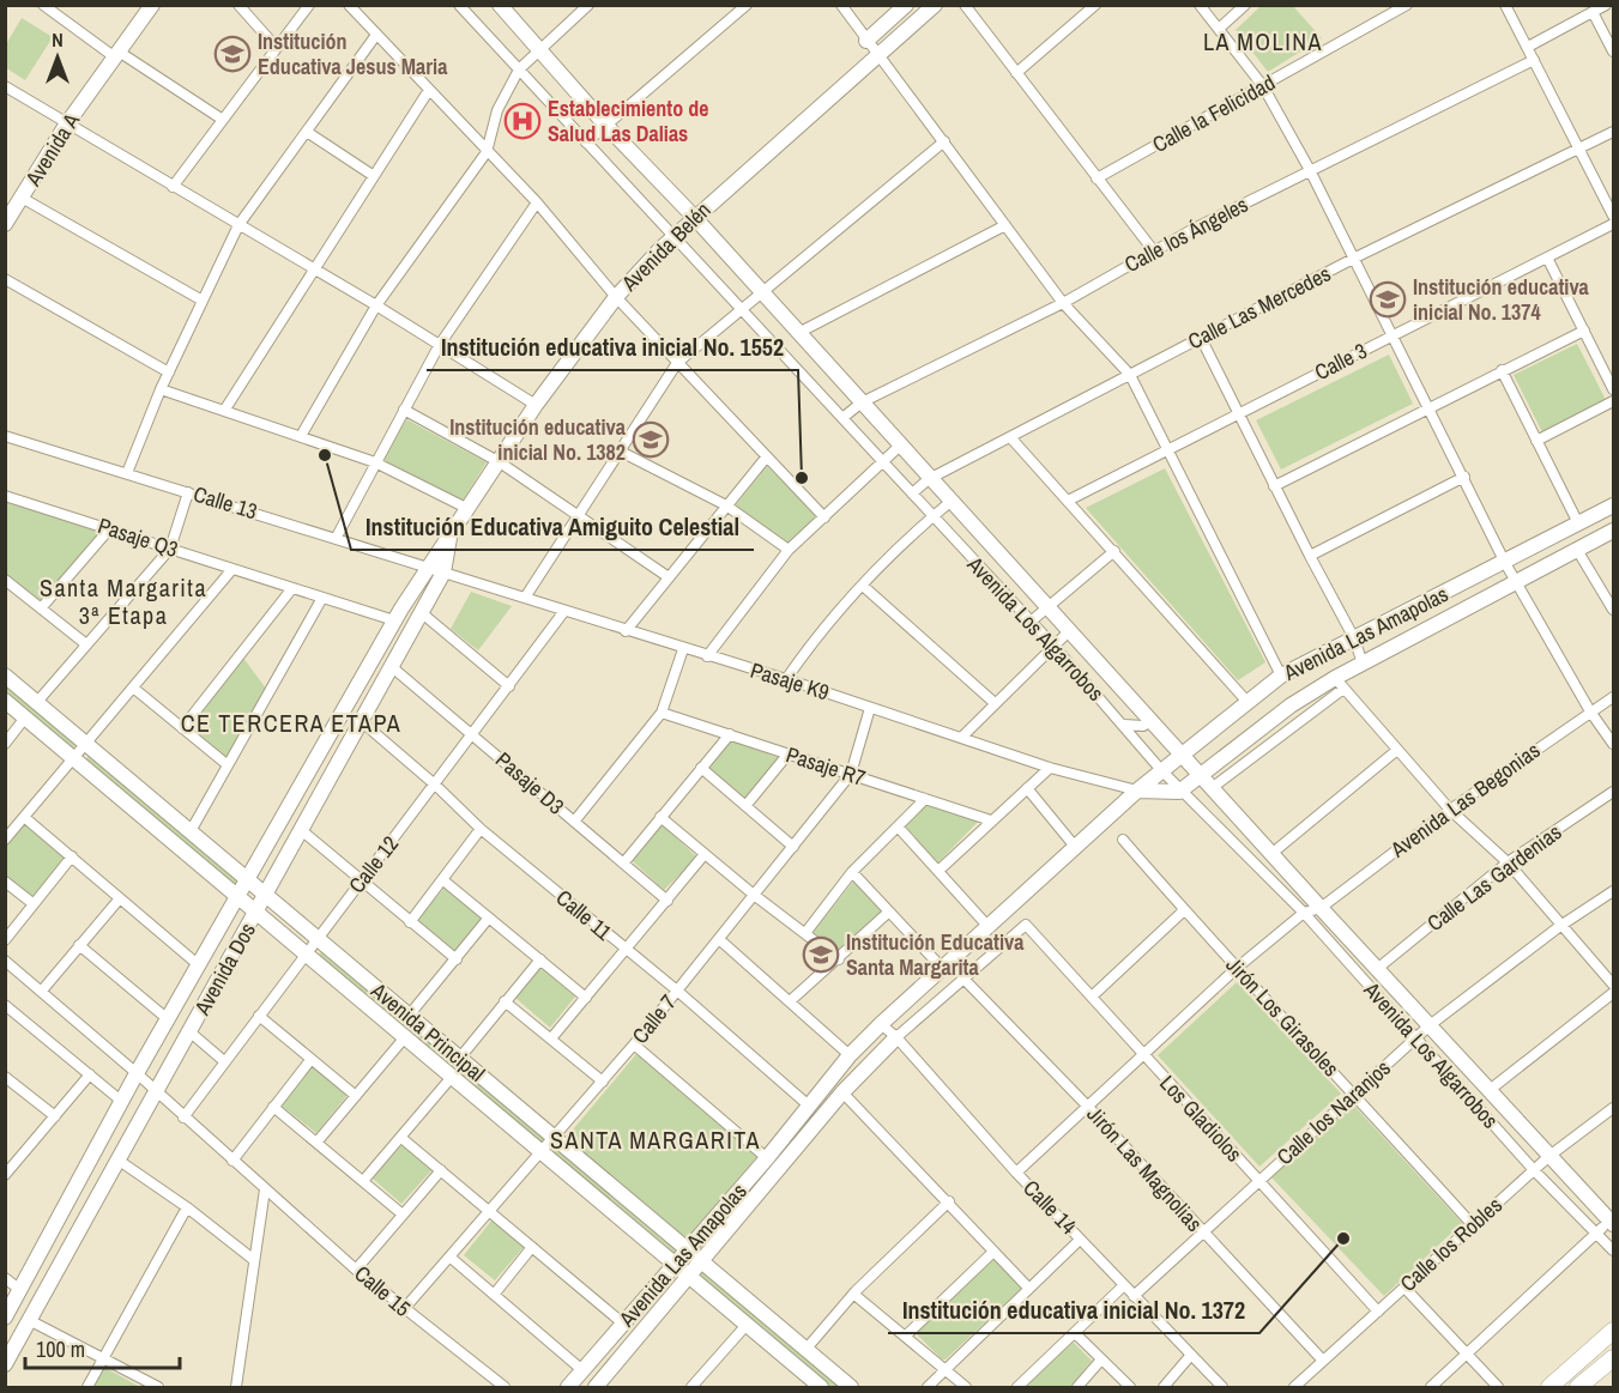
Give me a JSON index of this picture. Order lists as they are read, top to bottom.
{
  "streets": {
    "street": [
      "Calle la Felicidad",
      "Avenida A",
      "Calle los Ángeles",
      "Avenida Belén",
      "Calle Las Mercedes",
      "Calle 3",
      "Calle 13",
      "Pasaje Q3",
      "Avenida Los Algarrobos",
      "Avenida Las Amapolas",
      "Pasaje K9",
      "Pasaje R7",
      "Pasaje D3",
      "Avenida Las Begonias",
      "Calle 12",
      "Calle Las Gardenias",
      "Calle 11",
      "Avenida Dos",
      "Jirón Los Girasoles",
      "Calle 7",
      "Avenida Principal",
      "Calle los Naranjos",
      "Los Gladiolos",
      "Jirón Las Magnolias",
      "Calle 14",
      "Calle los Robles",
      "Calle 15"
    ]
  },
  "crossings": [
    ["Calle los Ángeles", "Avenida Los Algarrobos"],
    ["Avenida Belén", "Calle 13"],
    ["Avenida Belén", "Avenida Los Algarrobos"],
    ["Avenida Belén", "Pasaje K9"],
    ["Avenida Belén", "Avenida Dos"],
    ["Calle Las Mercedes", "Avenida Los Algarrobos"],
    ["Calle 13", "Pasaje K9"],
    ["Calle 13", "Avenida Dos"],
    ["Pasaje Q3", "Avenida Dos"],
    ["Avenida Los Algarrobos", "Avenida Las Amapolas"],
    ["Avenida Los Algarrobos", "Avenida Las Begonias"],
    ["Avenida Los Algarrobos", "Calle Las Gardenias"],
    ["Avenida Los Algarrobos", "Calle los Naranjos"],
    ["Avenida Los Algarrobos", "Calle los Robles"],
    ["Avenida Las Amapolas", "Pasaje K9"],
    ["Avenida Las Amapolas", "Calle 11"],
    ["Avenida Las Amapolas", "Avenida Principal"],
    ["Avenida Las Amapolas", "Calle 14"],
    ["Pasaje K9", "Calle 12"],
    ["Pasaje K9", "Avenida Dos"],
    ["Pasaje K9", "Calle 7"],
    ["Pasaje R7", "Calle 7"],
    ["Pasaje D3", "Calle 12"],
    ["Pasaje D3", "Avenida Dos"],
    ["Calle 12", "Calle 11"],
    ["Calle 12", "Avenida Principal"],
    ["Calle 12", "Calle 15"],
    ["Calle 11", "Avenida Dos"],
    ["Calle 11", "Calle 7"],
    ["Avenida Dos", "Avenida Principal"],
    ["Avenida Dos", "Calle 15"],
    ["Jirón Los Girasoles", "Calle los Naranjos"],
    ["Jirón Los Girasoles", "Calle los Robles"],
    ["Calle 7", "Avenida Principal"],
    ["Calle 7", "Calle 15"],
    ["Calle los Naranjos", "Los Gladiolos"],
    ["Calle los Naranjos", "Jirón Las Magnolias"],
    ["Calle los Naranjos", "Calle 14"],
    ["Los Gladiolos", "Jirón Las Magnolias"],
    ["Los Gladiolos", "Calle los Robles"],
    ["Jirón Las Magnolias", "Calle los Robles"]
  ],
  "districts": [
    "LA MOLINA",
    "Santa Margarita 3ª Etapa",
    "CE TERCERA ETAPA",
    "SANTA MARGARITA"
  ],
  "places": {
    "school or university": [
      "Institución Educativa Jesus Maria",
      "Institución educativa inicial No. 1374",
      "Institución educativa inicial No. 1382",
      "Institución Educativa Santa Margarita"
    ],
    "hospital": ["Establecimiento de Salud Las Dalias"],
    "other": ["Institución Educativa Amiguito Celestial", "Institución educativa inicial No. 1552", "Institución educativa inicial No. 1372"]
  },
  "scale_bar": "100 m",
  "north": "top"
}
